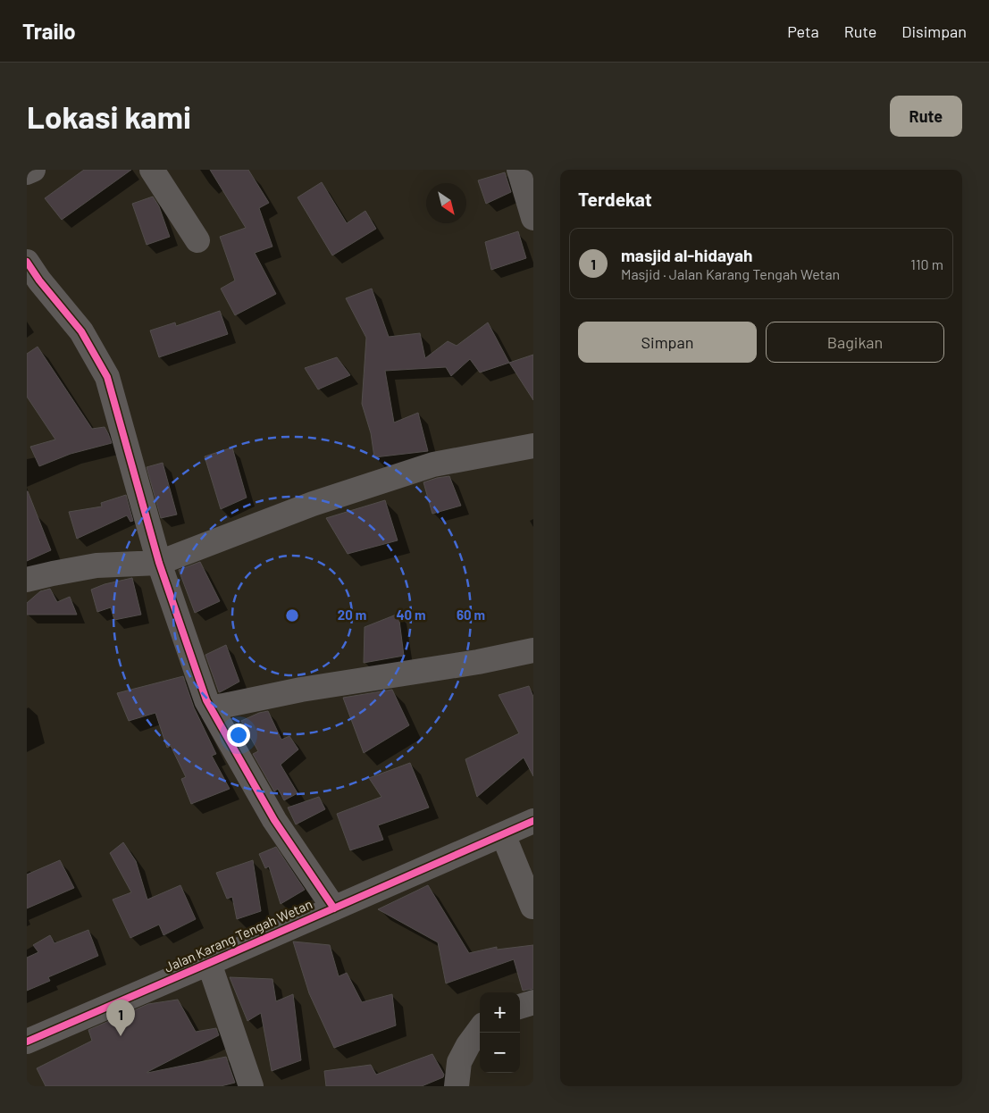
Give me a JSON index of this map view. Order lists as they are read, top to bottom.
{
  "streets": {
    "street": ["Jalan Karang Tengah Wetan"]
  },
  "north": "bottom right",
  "page": {
    "header": "Trailo",
    "nav": ["Peta", "Rute", "Disimpan"],
    "buttons": [
      "Rute",
      ["Simpan", "Bagikan"]
    ],
    "title": "Lokasi kami",
    "heading": "Terdekat",
    "list": [
      {
        "mark": "1",
        "name": "masjid al-hidayah",
        "note": "Masjid · Jalan Karang Tengah Wetan",
        "value": "110 m"
      }
    ],
    "map_buttons": ["+", "−"],
    "pins": "1"
  },
  "rings": ["20 m", "40 m", "60 m"]
}
